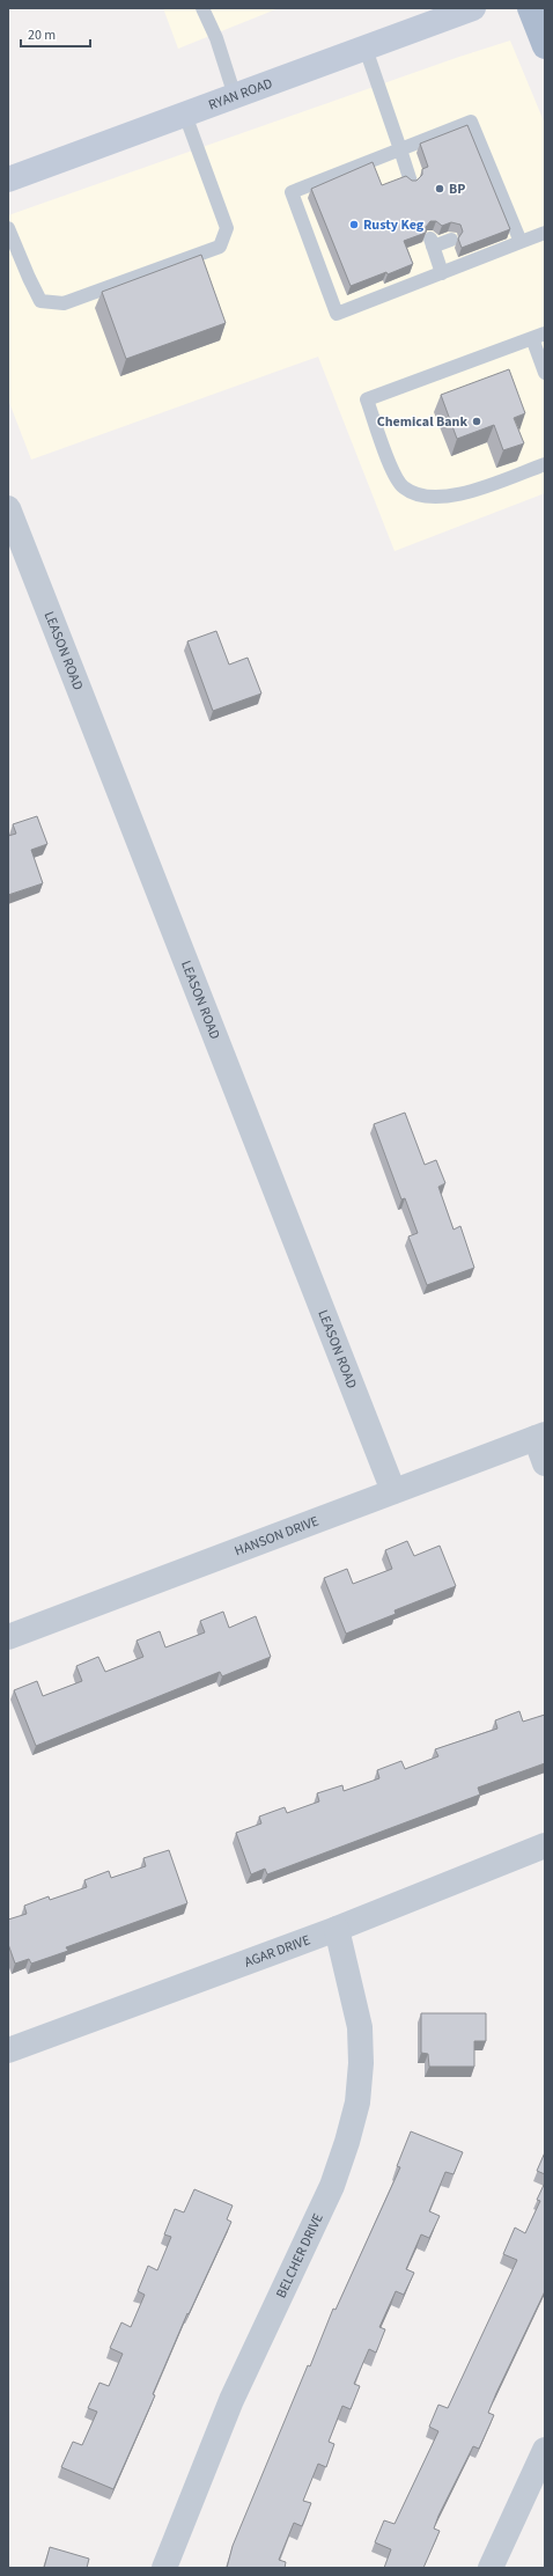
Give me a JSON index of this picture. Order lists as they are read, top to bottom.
{
  "streets": {
    "main road": ["RYAN ROAD"],
    "street": [
      "LEASON ROAD",
      "HANSON DRIVE",
      "AGAR DRIVE",
      "BELCHER DRIVE"
    ]
  },
  "crossings": [
    ["LEASON ROAD", "HANSON DRIVE"],
    ["AGAR DRIVE", "BELCHER DRIVE"]
  ],
  "places": ["BP", "Rusty Keg", "Chemical Bank"],
  "scale_bar": "20 m"
}
